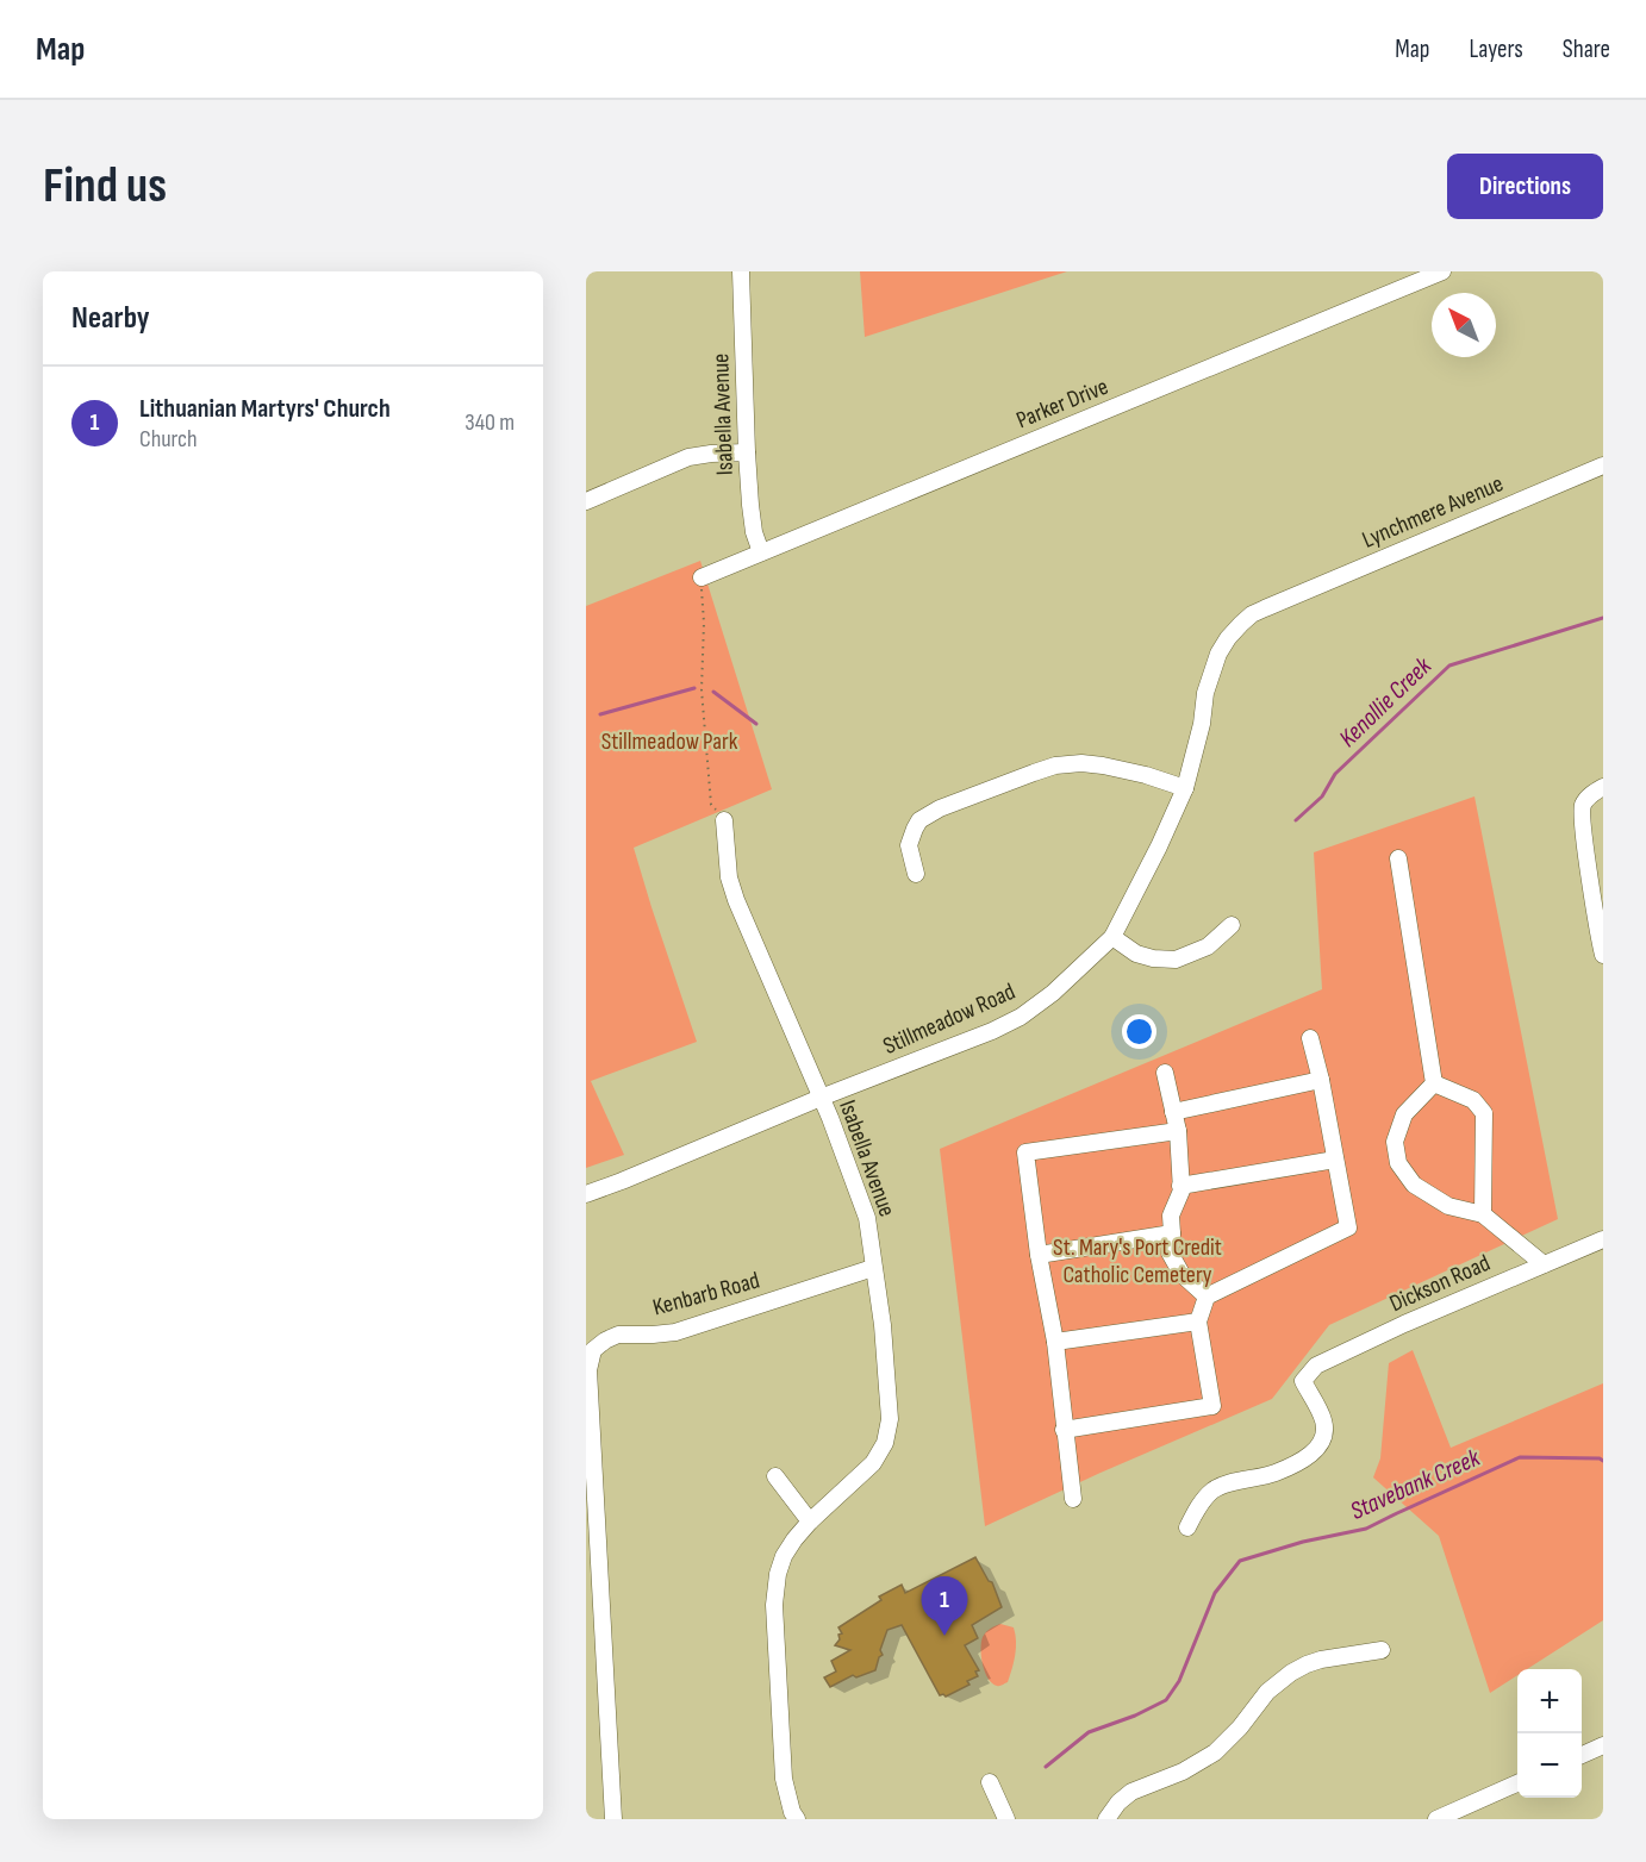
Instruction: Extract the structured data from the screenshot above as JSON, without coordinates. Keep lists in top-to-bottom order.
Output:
{
  "streets": {
    "street": [
      "Parker Drive",
      "Isabella Avenue",
      "Lynchmere Avenue",
      "Stillmeadow Road",
      "Dickson Road",
      "Kenbarb Road"
    ]
  },
  "crossings": [
    ["Parker Drive", "Isabella Avenue"],
    ["Isabella Avenue", "Stillmeadow Road"],
    ["Isabella Avenue", "Kenbarb Road"],
    ["Lynchmere Avenue", "Stillmeadow Road"]
  ],
  "water": ["Kenollie Creek", "Stavebank Creek"],
  "parks": ["Stillmeadow Park", "St. Mary's Port Credit Catholic Cemetery"],
  "north": "top left",
  "page": {
    "header": "Map",
    "nav": ["Map", "Layers", "Share"],
    "buttons": "Directions",
    "title": "Find us",
    "heading": "Nearby",
    "list": [
      {
        "mark": "1",
        "name": "Lithuanian Martyrs' Church",
        "note": "Church",
        "value": "340 m"
      }
    ],
    "pins": "1",
    "map_buttons": ["+", "−"]
  }
}
